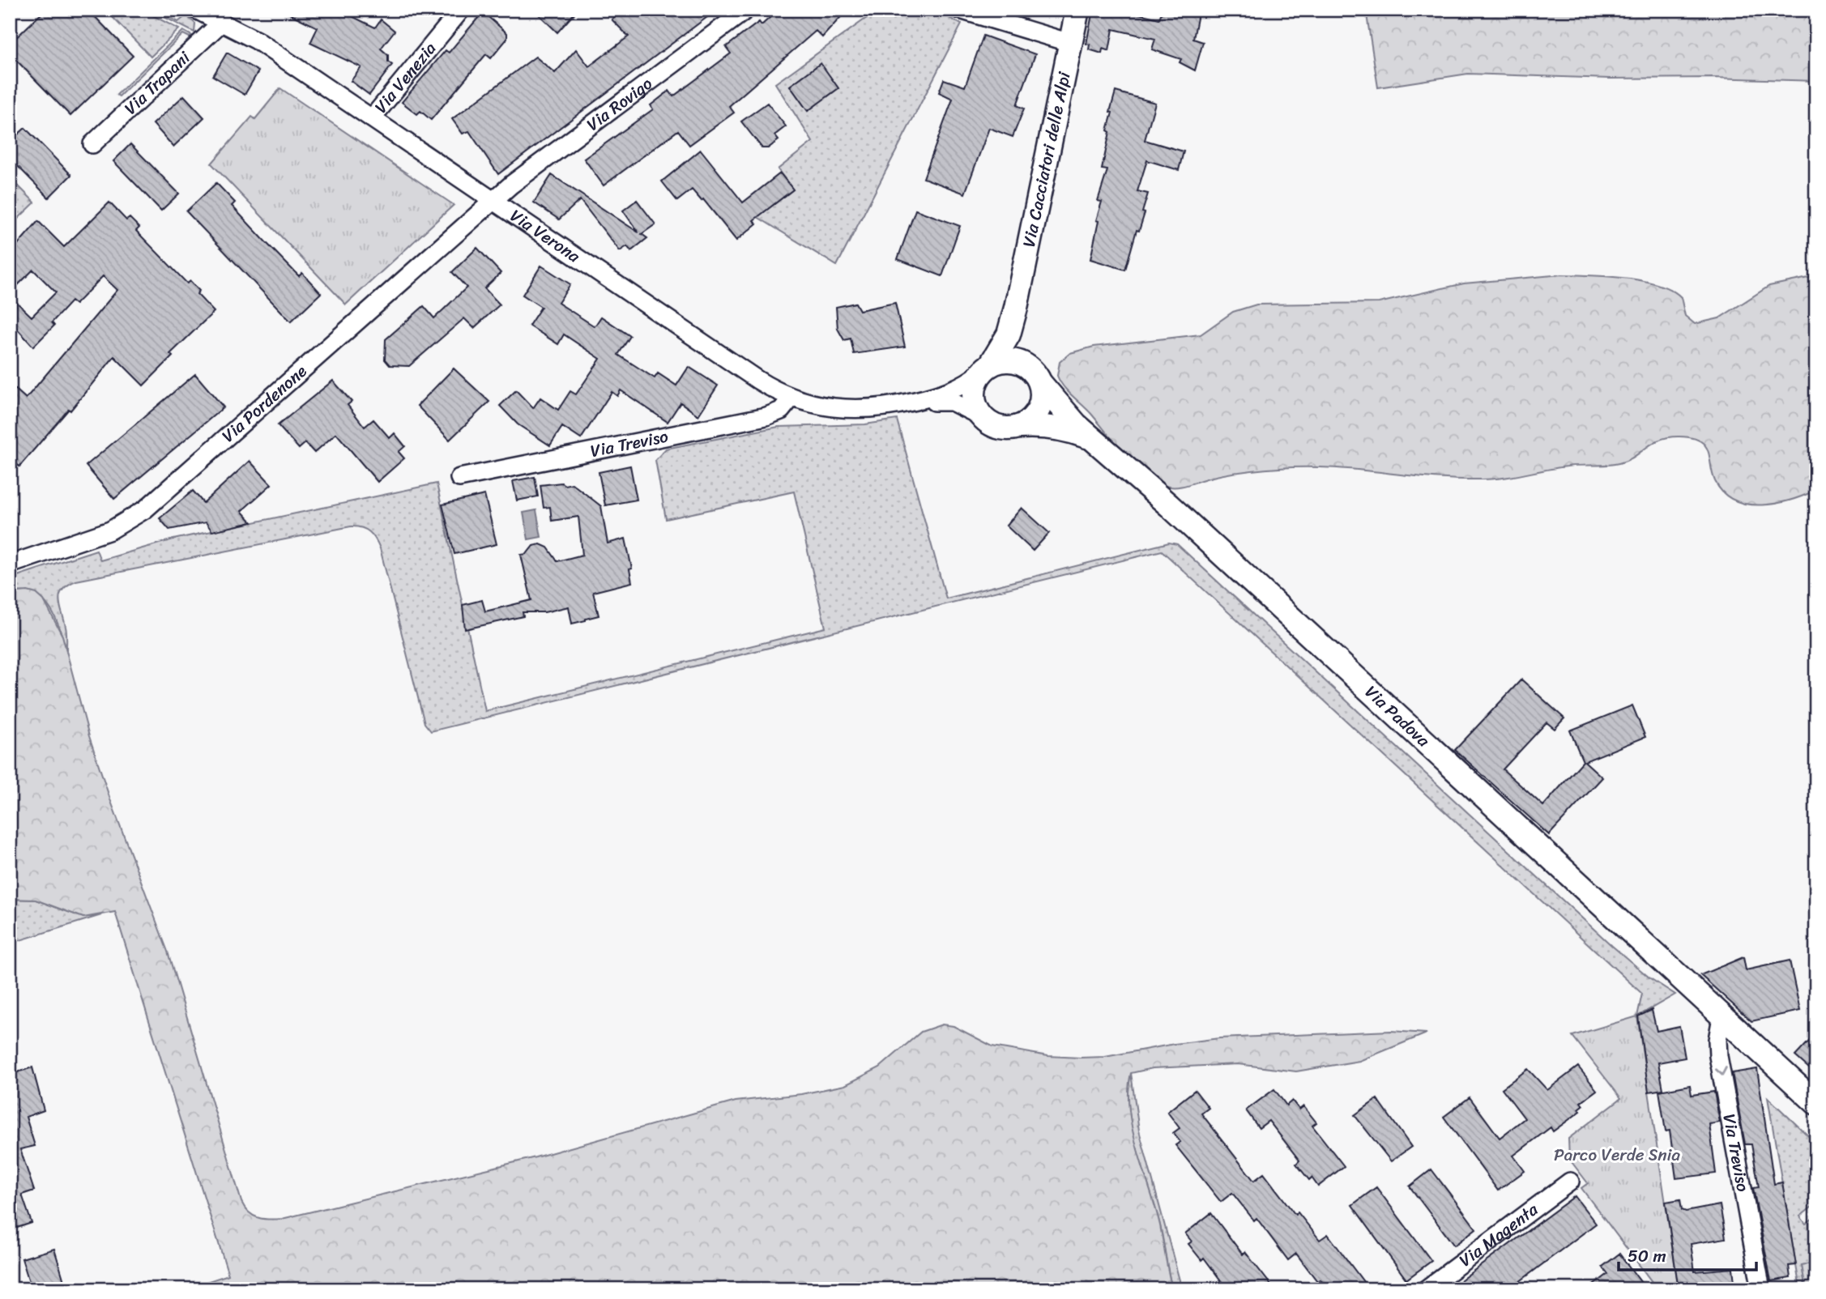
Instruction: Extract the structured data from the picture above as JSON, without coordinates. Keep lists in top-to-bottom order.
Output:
{
  "streets": {
    "street": [
      "Via Venezia",
      "Via Trapani",
      "Via Rovigo",
      "Via Cacciatori delle Alpi",
      "Via Verona",
      "Via Pordenone",
      "Via Treviso",
      "Via Padova",
      "Via Magenta"
    ]
  },
  "crossings": [
    ["Via Venezia", "Via Verona"],
    ["Via Trapani", "Via Verona"],
    ["Via Rovigo", "Via Verona"],
    ["Via Rovigo", "Via Pordenone"],
    ["Via Cacciatori delle Alpi", "Via Verona"],
    ["Via Cacciatori delle Alpi", "Via Padova"],
    ["Via Verona", "Via Pordenone"],
    ["Via Verona", "Via Treviso"],
    ["Via Verona", "Via Padova"],
    ["Via Treviso", "Via Padova"]
  ],
  "one_way": ["Via Treviso"],
  "parks": ["Parco Verde Snia"],
  "scale_bar": "50 m"
}
